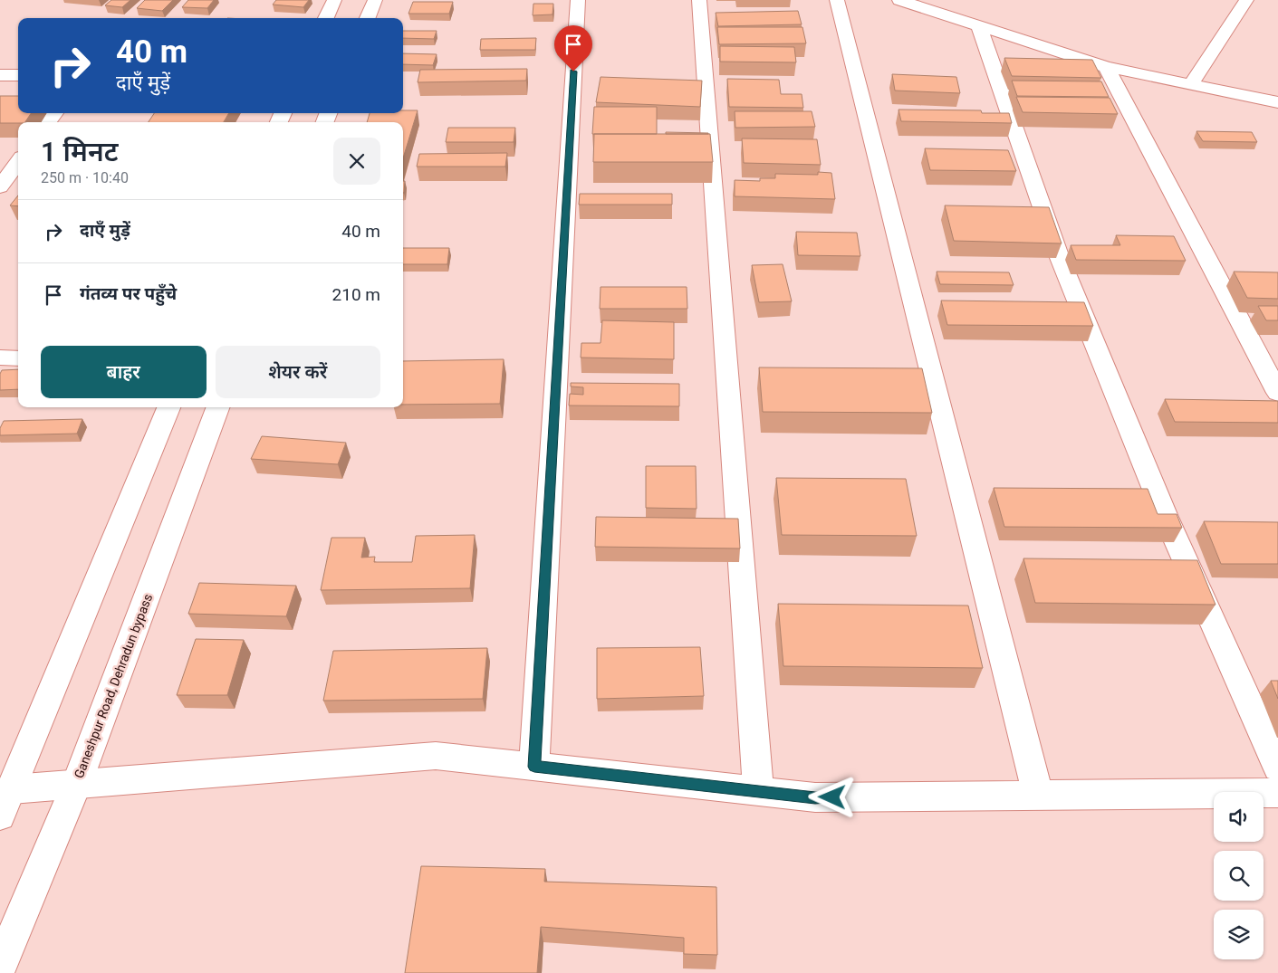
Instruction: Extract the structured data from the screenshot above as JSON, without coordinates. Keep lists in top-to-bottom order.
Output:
{
  "streets": {
    "street": ["Ganeshpur Road, Dehradun bypass"]
  },
  "page": {
    "turn": ["40 m", "दाएँ मुड़ें"],
    "heading": ["1 मिनट", "250 m · 10:40"],
    "list": [
      {
        "name": "दाएँ मुड़ें",
        "value": "40 m"
      },
      {
        "name": "गंतव्य पर पहुँचे",
        "value": "210 m"
      }
    ],
    "buttons": ["बाहर", "शेयर करें"]
  }
}
